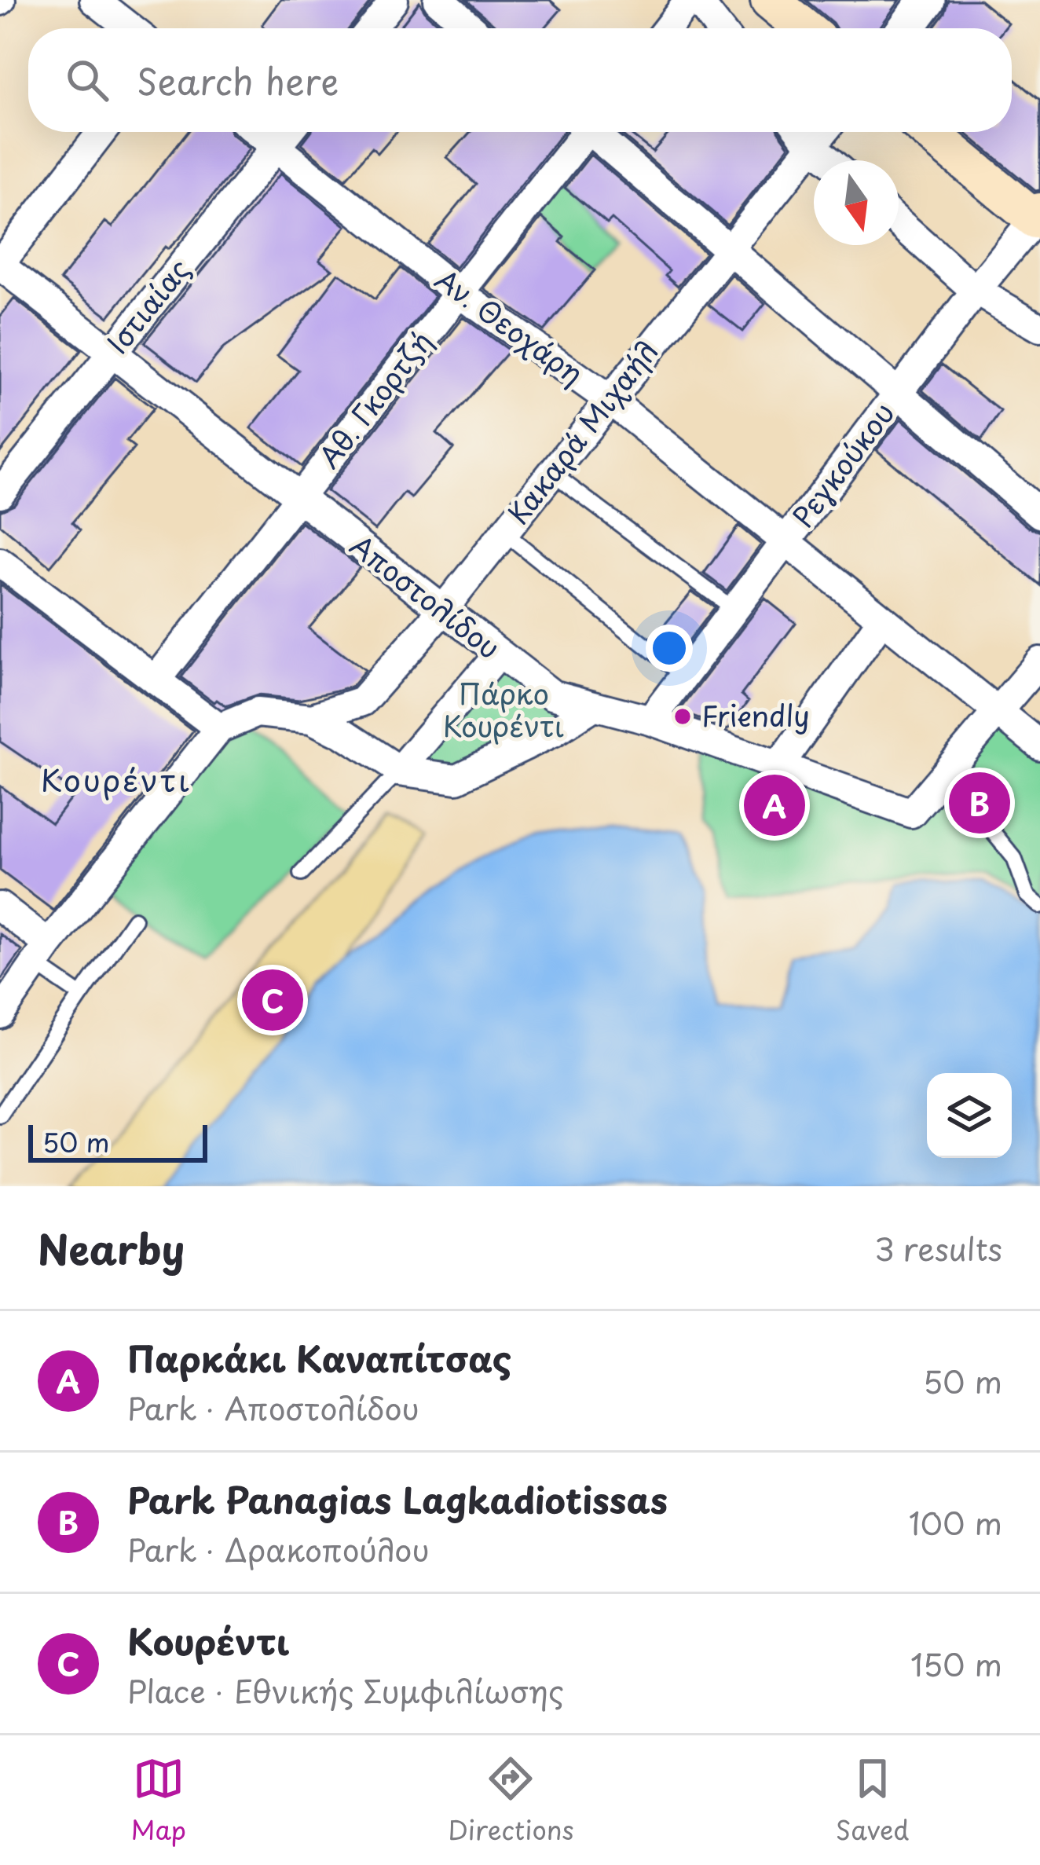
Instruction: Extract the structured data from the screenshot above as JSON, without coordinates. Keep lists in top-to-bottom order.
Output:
{
  "streets": {
    "street": [
      "Ιστιαίας",
      "Αν. Θεοχάρη",
      "Αθ. Γκορτζή",
      "Κακαρά Μιχαήλ",
      "Ρεγκούκου",
      "Αποστολίδου"
    ]
  },
  "crossings": [
    ["Ιστιαίας", "Αν. Θεοχάρη"],
    ["Ιστιαίας", "Αποστολίδου"],
    ["Αν. Θεοχάρη", "Αθ. Γκορτζή"],
    ["Αν. Θεοχάρη", "Κακαρά Μιχαήλ"],
    ["Αν. Θεοχάρη", "Ρεγκούκου"],
    ["Αθ. Γκορτζή", "Αποστολίδου"],
    ["Κακαρά Μιχαήλ", "Αποστολίδου"],
    ["Ρεγκούκου", "Αποστολίδου"]
  ],
  "districts": ["Κουρέντι"],
  "parks": ["Πάρκο Κουρέντι"],
  "places": ["Friendly"],
  "scale_bar": "50 m",
  "north": "bottom",
  "page": {
    "search": "Search here",
    "pins": ["B", "A", "C"],
    "scale": "50 m",
    "heading": ["Nearby", "3 results"],
    "list": [
      {
        "mark": "A",
        "name": "Παρκάκι Καναπίτσας",
        "note": "Park · Αποστολίδου",
        "value": "50 m"
      },
      {
        "mark": "B",
        "name": "Park Panagias Lagkadiotissas",
        "note": "Park · Δρακοπούλου",
        "value": "100 m"
      },
      {
        "mark": "C",
        "name": "Κουρέντι",
        "note": "Place · Εθνικής Συμφιλίωσης",
        "value": "150 m"
      }
    ],
    "nav": ["Map", "Directions", "Saved"]
  }
}
